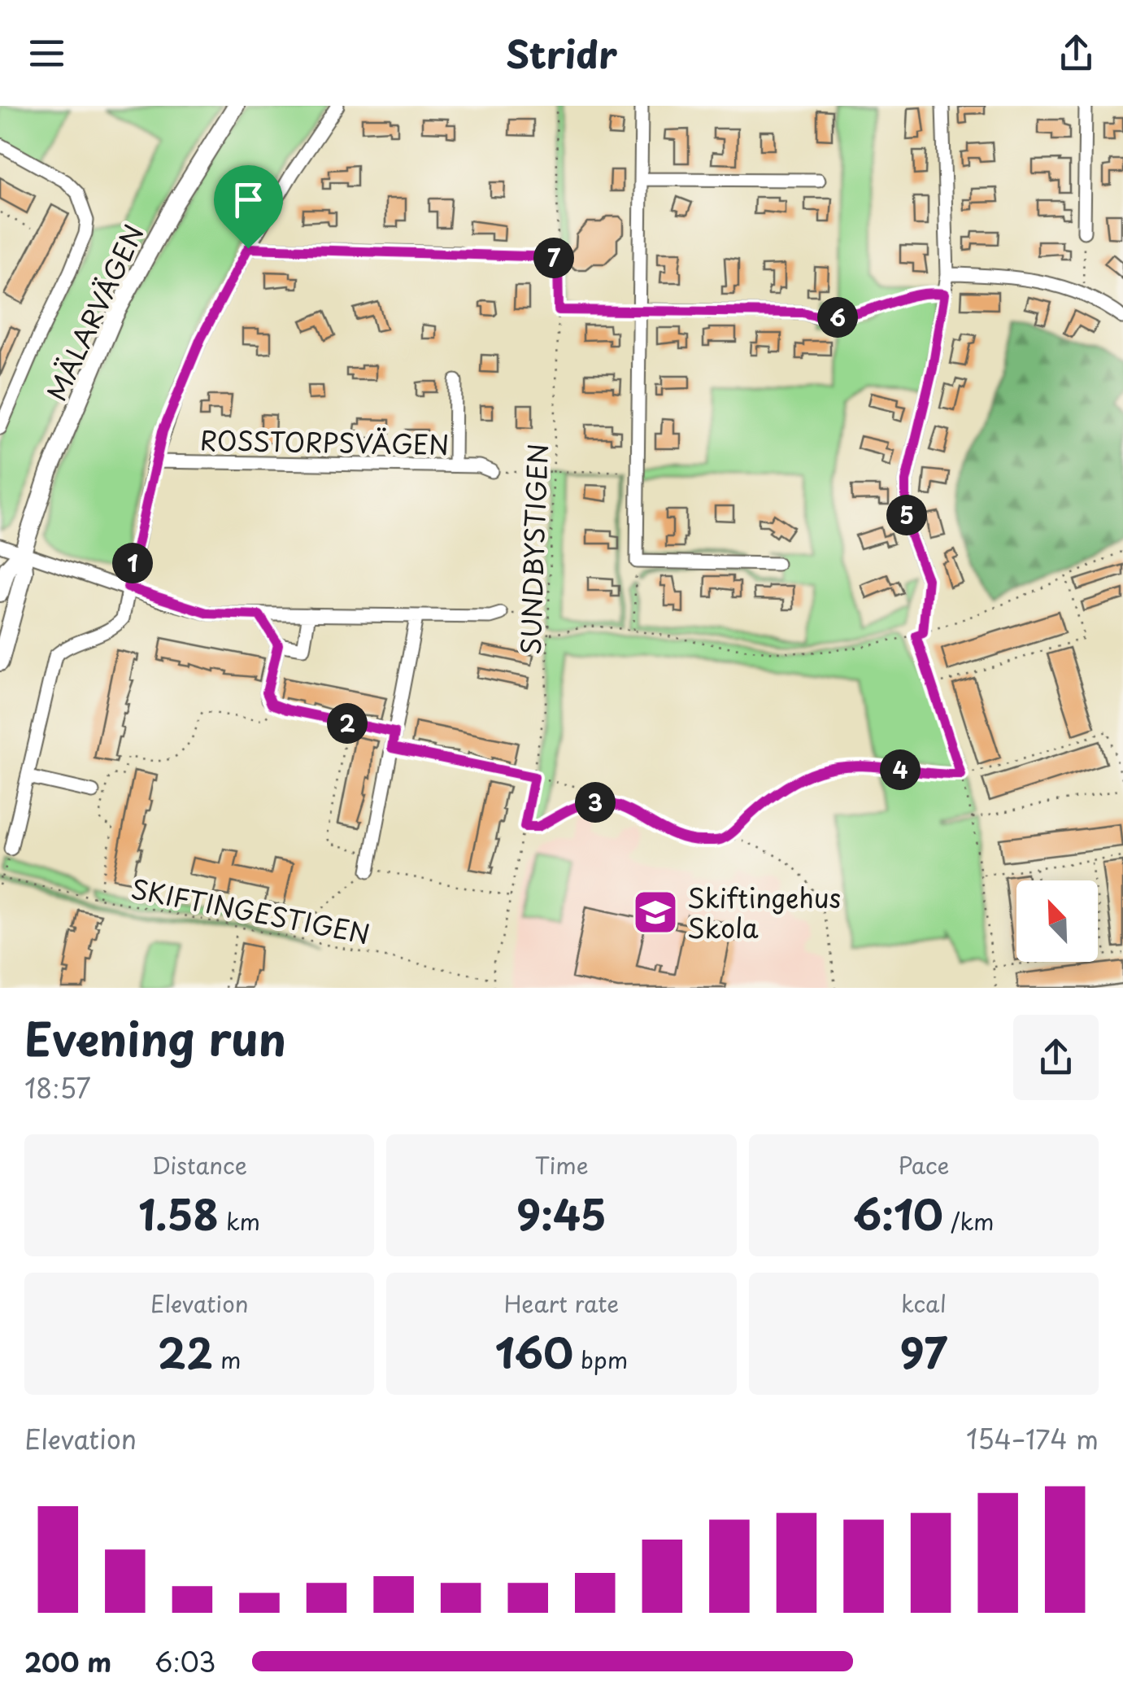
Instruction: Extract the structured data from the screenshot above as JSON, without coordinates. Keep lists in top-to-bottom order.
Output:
{
  "streets": {
    "main road": ["MÄLARVÄGEN"],
    "street": ["ROSSTORPSVÄGEN"],
    "path": ["SUNDBYSTIGEN", "SKIFTINGESTIGEN"]
  },
  "crossings": [
    ["SUNDBYSTIGEN", "SKIFTINGESTIGEN"]
  ],
  "places": {
    "school or university": ["Skiftingehus Skola"]
  },
  "north": "top left",
  "page": {
    "header": "Stridr",
    "pins": [
      "7",
      "6",
      "5",
      "1",
      "2",
      "4",
      "3"
    ],
    "heading": ["Evening run", "18:57"],
    "stats": [
      ["Distance", "1.58 km"],
      ["Time", "9:45"],
      ["Pace", "6:10 /km"],
      ["Elevation", "22 m"],
      ["Heart rate", "160 bpm"],
      ["kcal", "97"]
    ],
    "chart": ["Elevation", "154–174 m"],
    "list": [
      {
        "name": "200 m",
        "note": "6:03"
      }
    ]
  }
}
